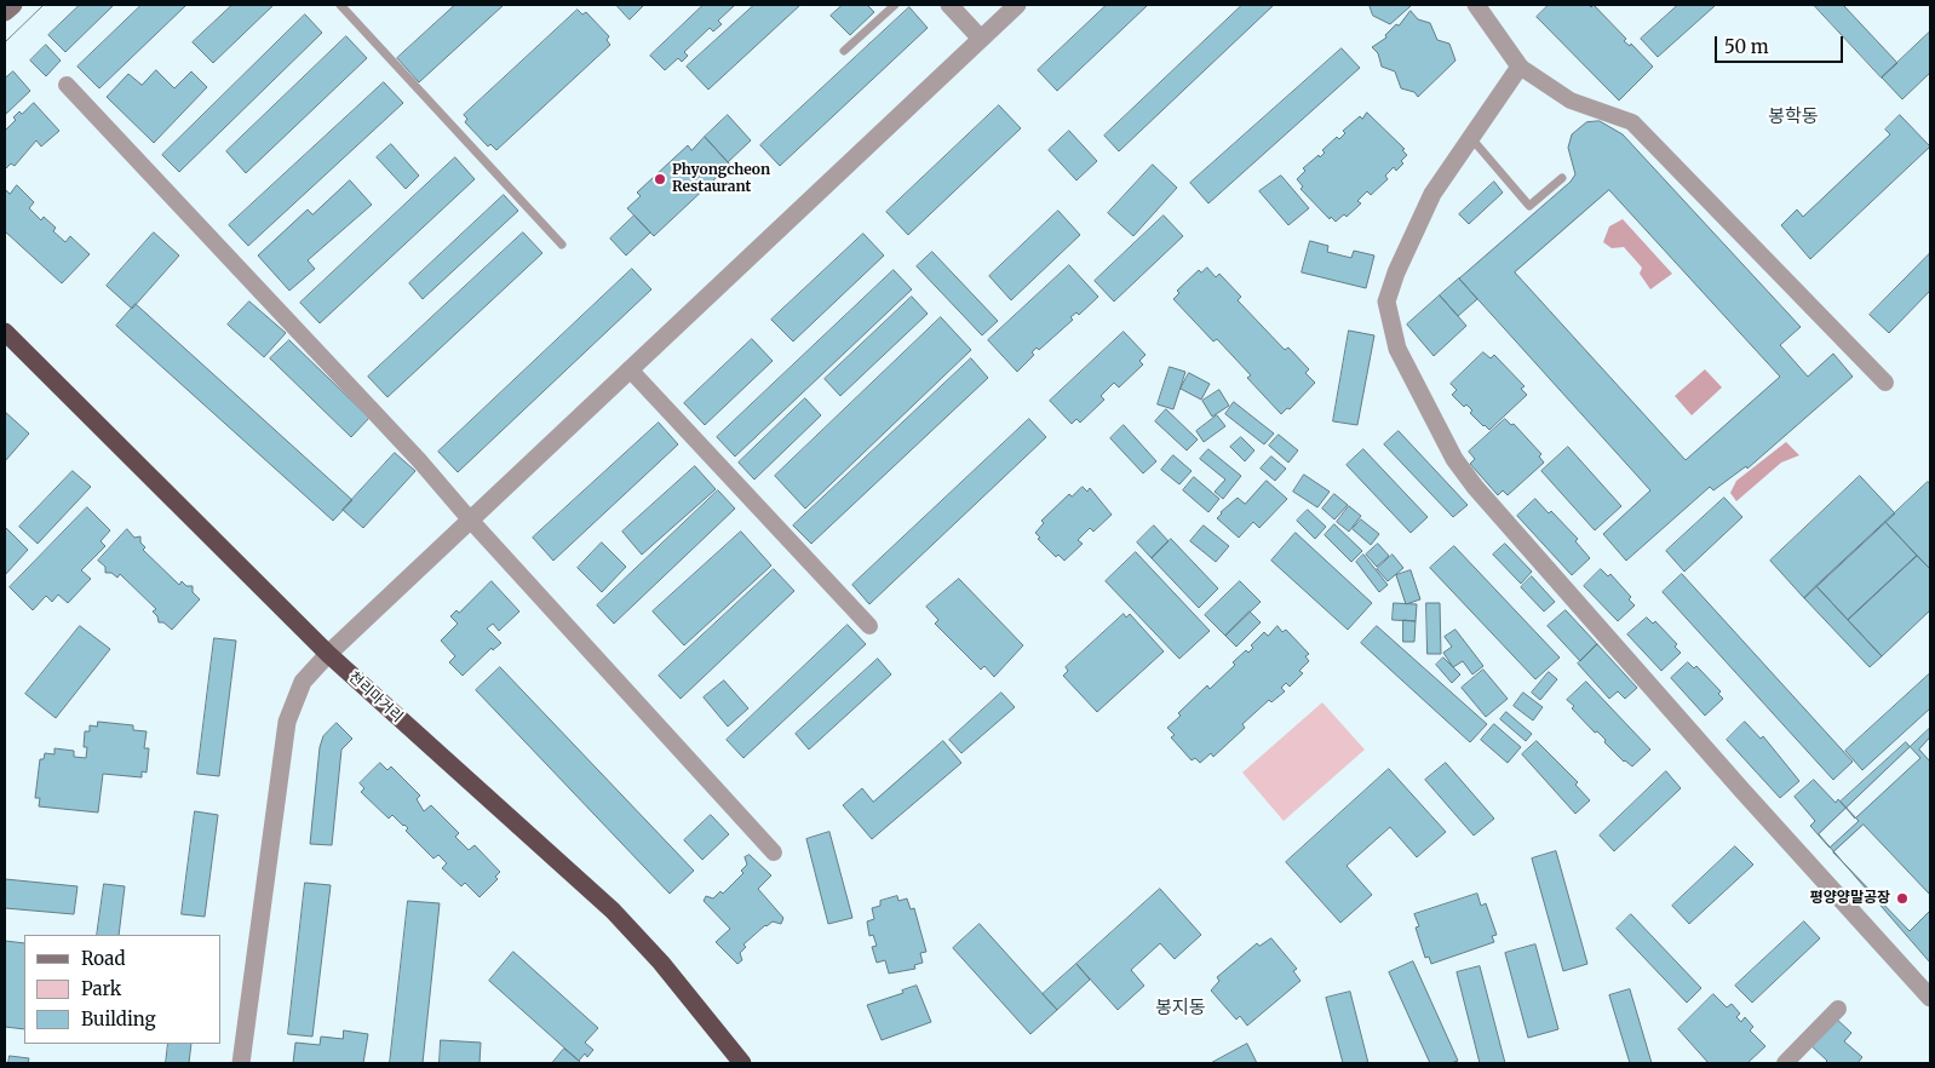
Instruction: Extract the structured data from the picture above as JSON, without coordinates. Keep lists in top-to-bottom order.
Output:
{
  "streets": {
    "highway": ["천리마거리"]
  },
  "districts": ["봉학동", "봉지동"],
  "places": ["Phyongcheon Restaurant", "평양양말공장"],
  "legend": ["Road", "Park", "Building"],
  "scale_bar": "50 m"
}
